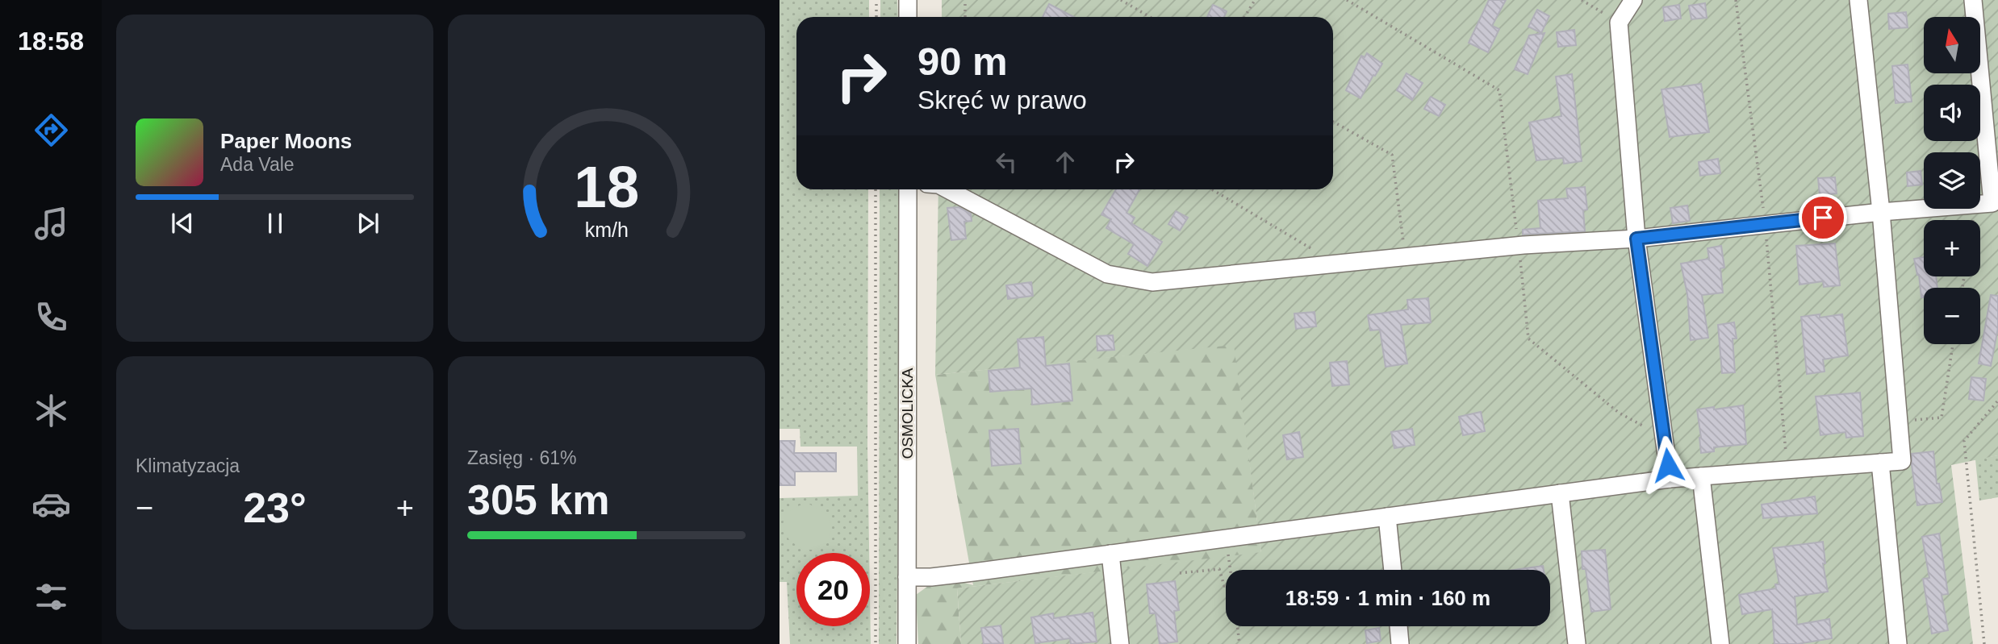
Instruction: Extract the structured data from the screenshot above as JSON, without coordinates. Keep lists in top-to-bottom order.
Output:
{
  "streets": {
    "street": ["OSMOLICKA"]
  },
  "north": "top",
  "page": {
    "tabs": "18:58",
    "map_buttons": ["+", "−"],
    "turn": ["90 m", "Skręć w prawo"],
    "song": ["Paper Moons", "Ada Vale"],
    "tile": [
      "Klimatyzacja",
      ["Zasięg · 61%", "305 km"]
    ],
    "heat": ["−", "23°", "+"],
    "limit": "20",
    "trip": "18:59 · 1 min · 160 m",
    "gauge": ["18", "km/h"]
  }
}
